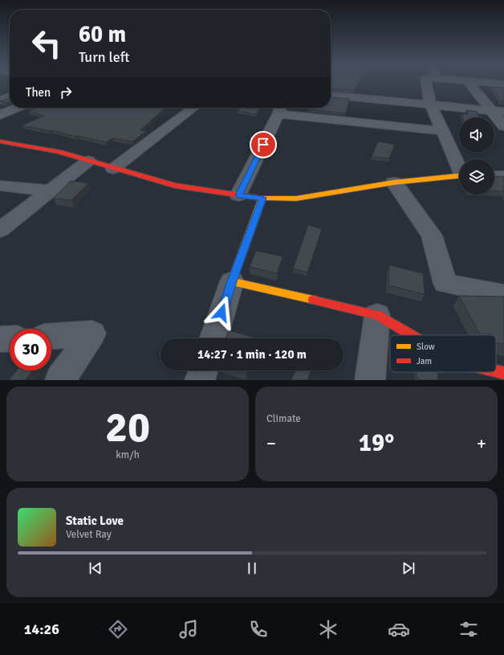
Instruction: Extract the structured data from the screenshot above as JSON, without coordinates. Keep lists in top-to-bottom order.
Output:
{
  "legend": ["Slow", "Jam"],
  "page": {
    "turn": ["60 m", "Turn left"],
    "then": "Then",
    "limit": "30",
    "trip": "14:27 · 1 min · 120 m",
    "tile": [
      ["20", "km/h"],
      "Climate"
    ],
    "heat": ["−", "19°", "+"],
    "song": ["Static Love", "Velvet Ray"],
    "tabs": "14:26"
  }
}
